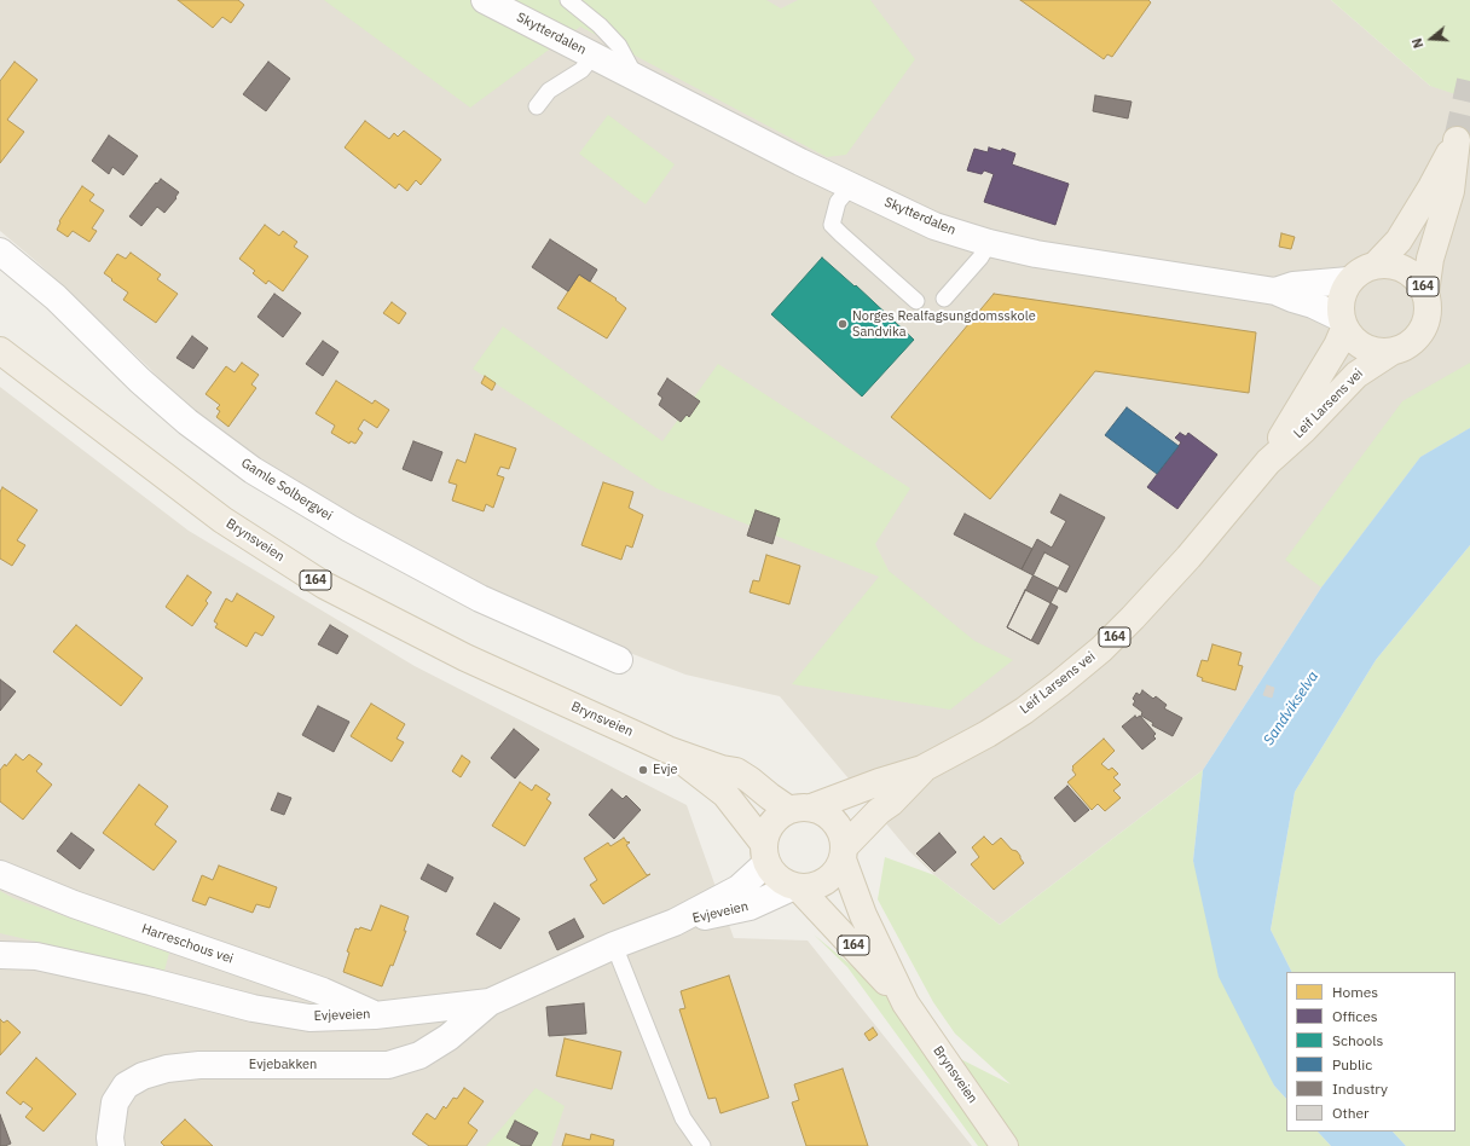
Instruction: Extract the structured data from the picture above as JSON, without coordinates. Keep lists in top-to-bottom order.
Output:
{
  "streets": {
    "main road": ["164", "Leif Larsens vei", "Brynsveien"],
    "street": [
      "Skytterdalen",
      "Gamle Solbergvei",
      "Evjeveien",
      "Harreschous vei",
      "Evjebakken"
    ]
  },
  "crossings": [
    ["Skytterdalen", "164"],
    ["Skytterdalen", "Leif Larsens vei"],
    ["164", "Leif Larsens vei"],
    ["164", "Brynsveien"],
    ["164", "Evjeveien"],
    ["Leif Larsens vei", "Brynsveien"],
    ["Leif Larsens vei", "Evjeveien"],
    ["Brynsveien", "Evjeveien"],
    ["Evjeveien", "Harreschous vei"],
    ["Evjeveien", "Evjebakken"]
  ],
  "water": ["Sandvikselva"],
  "places": ["Norges Realfagsungdomsskole Sandvika", "Evje"],
  "legend": [
    "Homes",
    "Offices",
    "Schools",
    "Public",
    "Industry",
    "Other"
  ],
  "north": "left"
}
